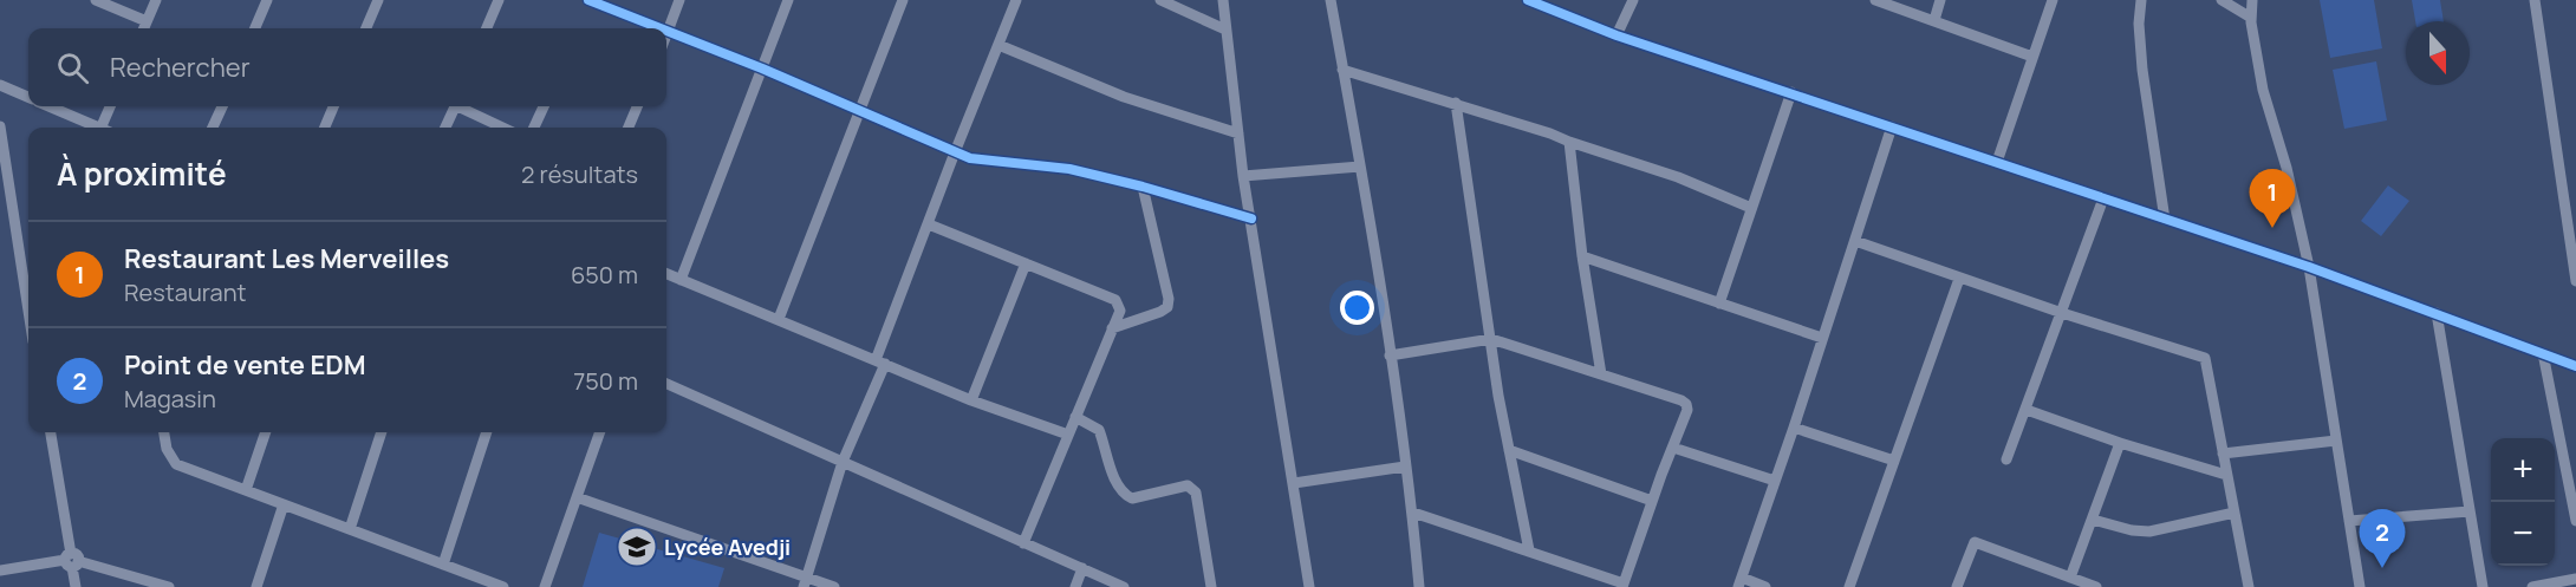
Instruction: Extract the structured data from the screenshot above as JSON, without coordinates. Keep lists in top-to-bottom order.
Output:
{
  "places": {
    "school or university": ["Lycée Avedji"]
  },
  "north": "bottom",
  "page": {
    "search": "Rechercher",
    "heading": ["À proximité", "2 résultats"],
    "pins": ["1", "2"],
    "list": [
      {
        "mark": "1",
        "name": "Restaurant Les Merveilles",
        "note": "Restaurant",
        "value": "650 m"
      },
      {
        "mark": "2",
        "name": "Point de vente EDM",
        "note": "Magasin",
        "value": "750 m"
      }
    ],
    "map_buttons": ["+", "−"]
  }
}
